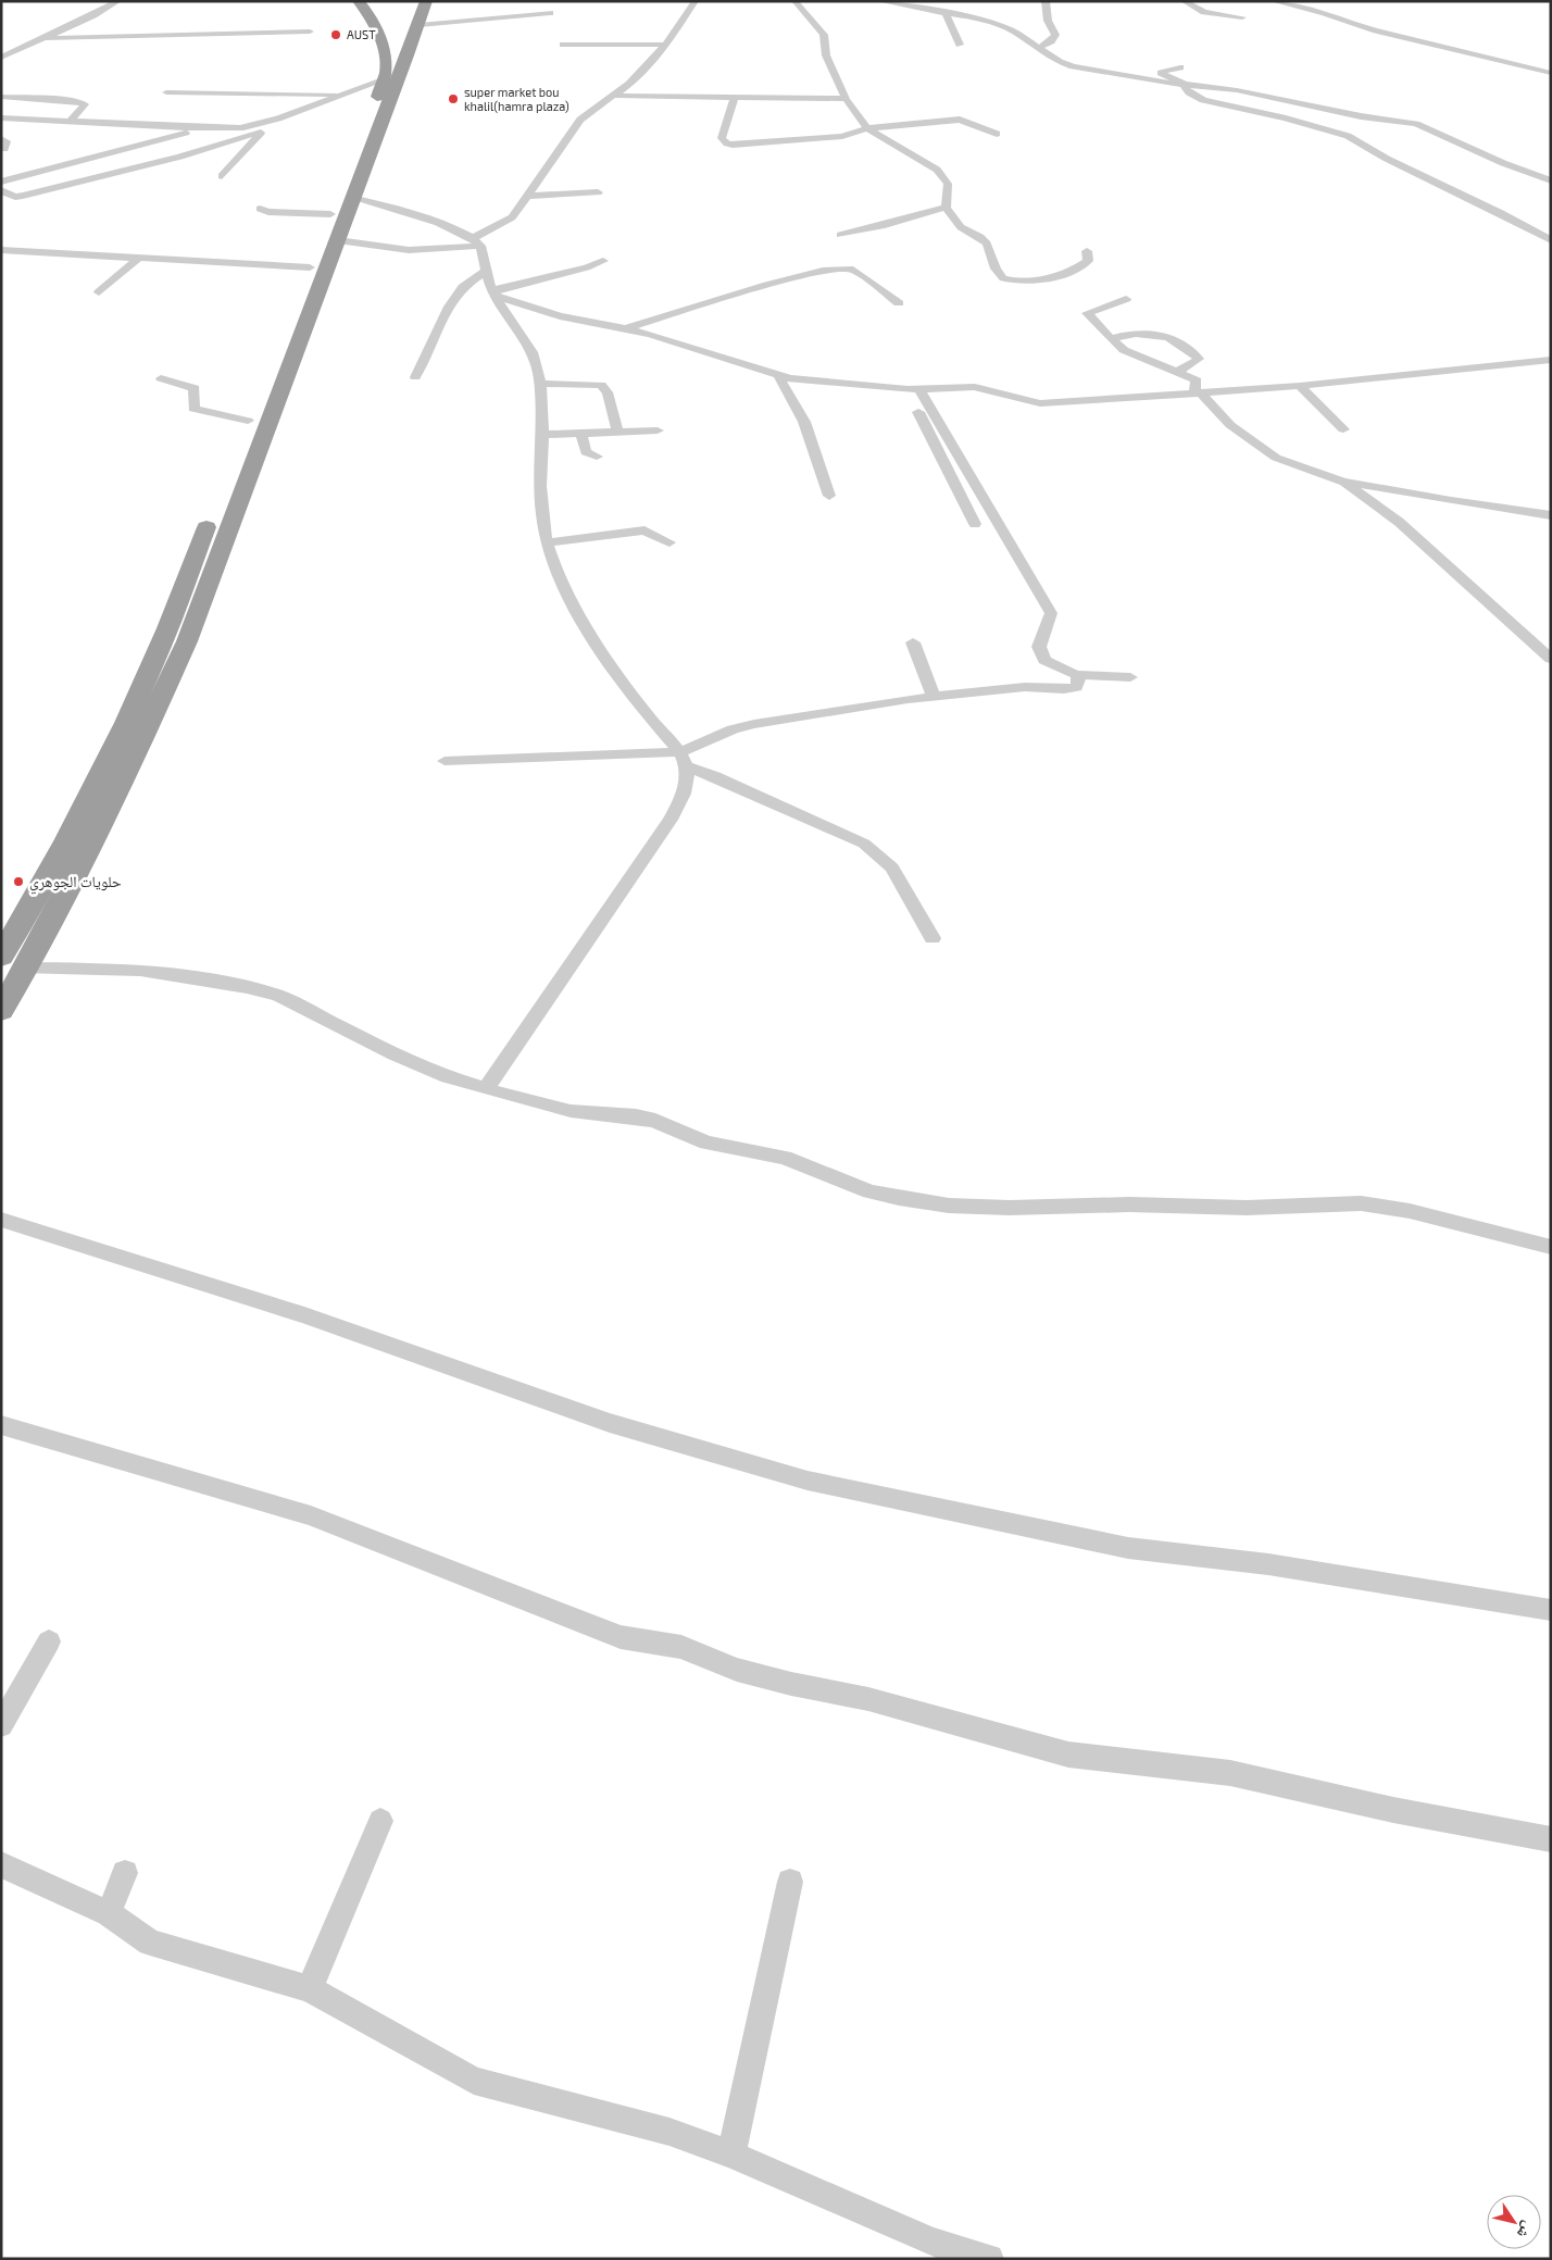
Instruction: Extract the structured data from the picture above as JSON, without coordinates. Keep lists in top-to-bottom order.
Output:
{
  "places": ["AUST", "super market bou khalil(hamra plaza)", "حلويات الجوهري"],
  "north": "bottom right"
}
